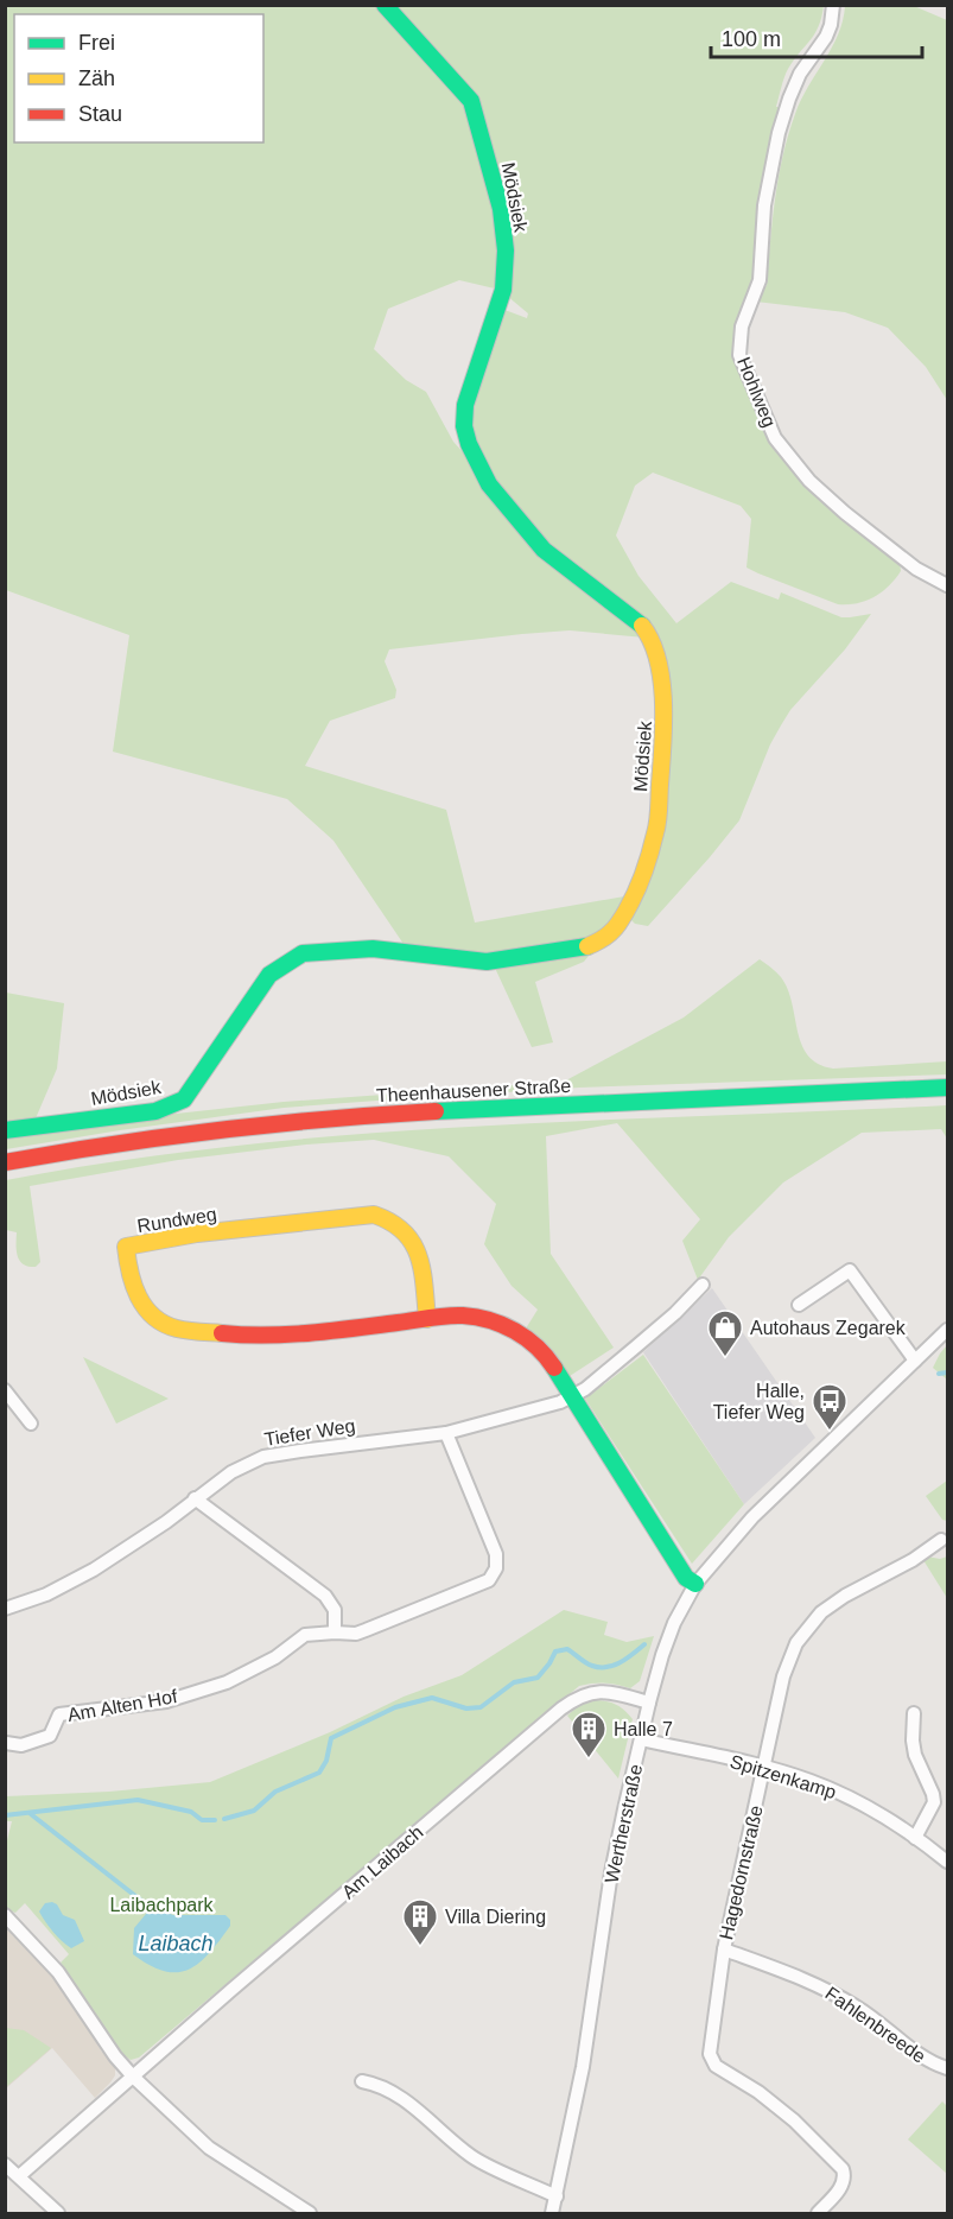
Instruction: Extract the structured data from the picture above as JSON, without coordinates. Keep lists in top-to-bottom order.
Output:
{
  "streets": {
    "street": [
      "Mödsiek",
      "Hohlweg",
      "Theenhausener Straße",
      "Rundweg",
      "Tiefer Weg",
      "Am Alten Hof",
      "Spitzenkamp",
      "Wertherstraße",
      "Am Laibach",
      "Hagedornstraße",
      "Fahlenbreede"
    ]
  },
  "crossings": [
    ["Rundweg", "Tiefer Weg"],
    ["Spitzenkamp", "Wertherstraße"],
    ["Spitzenkamp", "Hagedornstraße"],
    ["Wertherstraße", "Am Laibach"],
    ["Hagedornstraße", "Fahlenbreede"]
  ],
  "water": ["Laibach"],
  "parks": ["Laibachpark"],
  "places": {
    "shop": ["Autohaus Zegarek"],
    "bus stop": ["Halle, Tiefer Weg"],
    "building": ["Halle 7", "Villa Diering"]
  },
  "legend": ["Frei", "Zäh", "Stau"],
  "scale_bar": "100 m"
}
